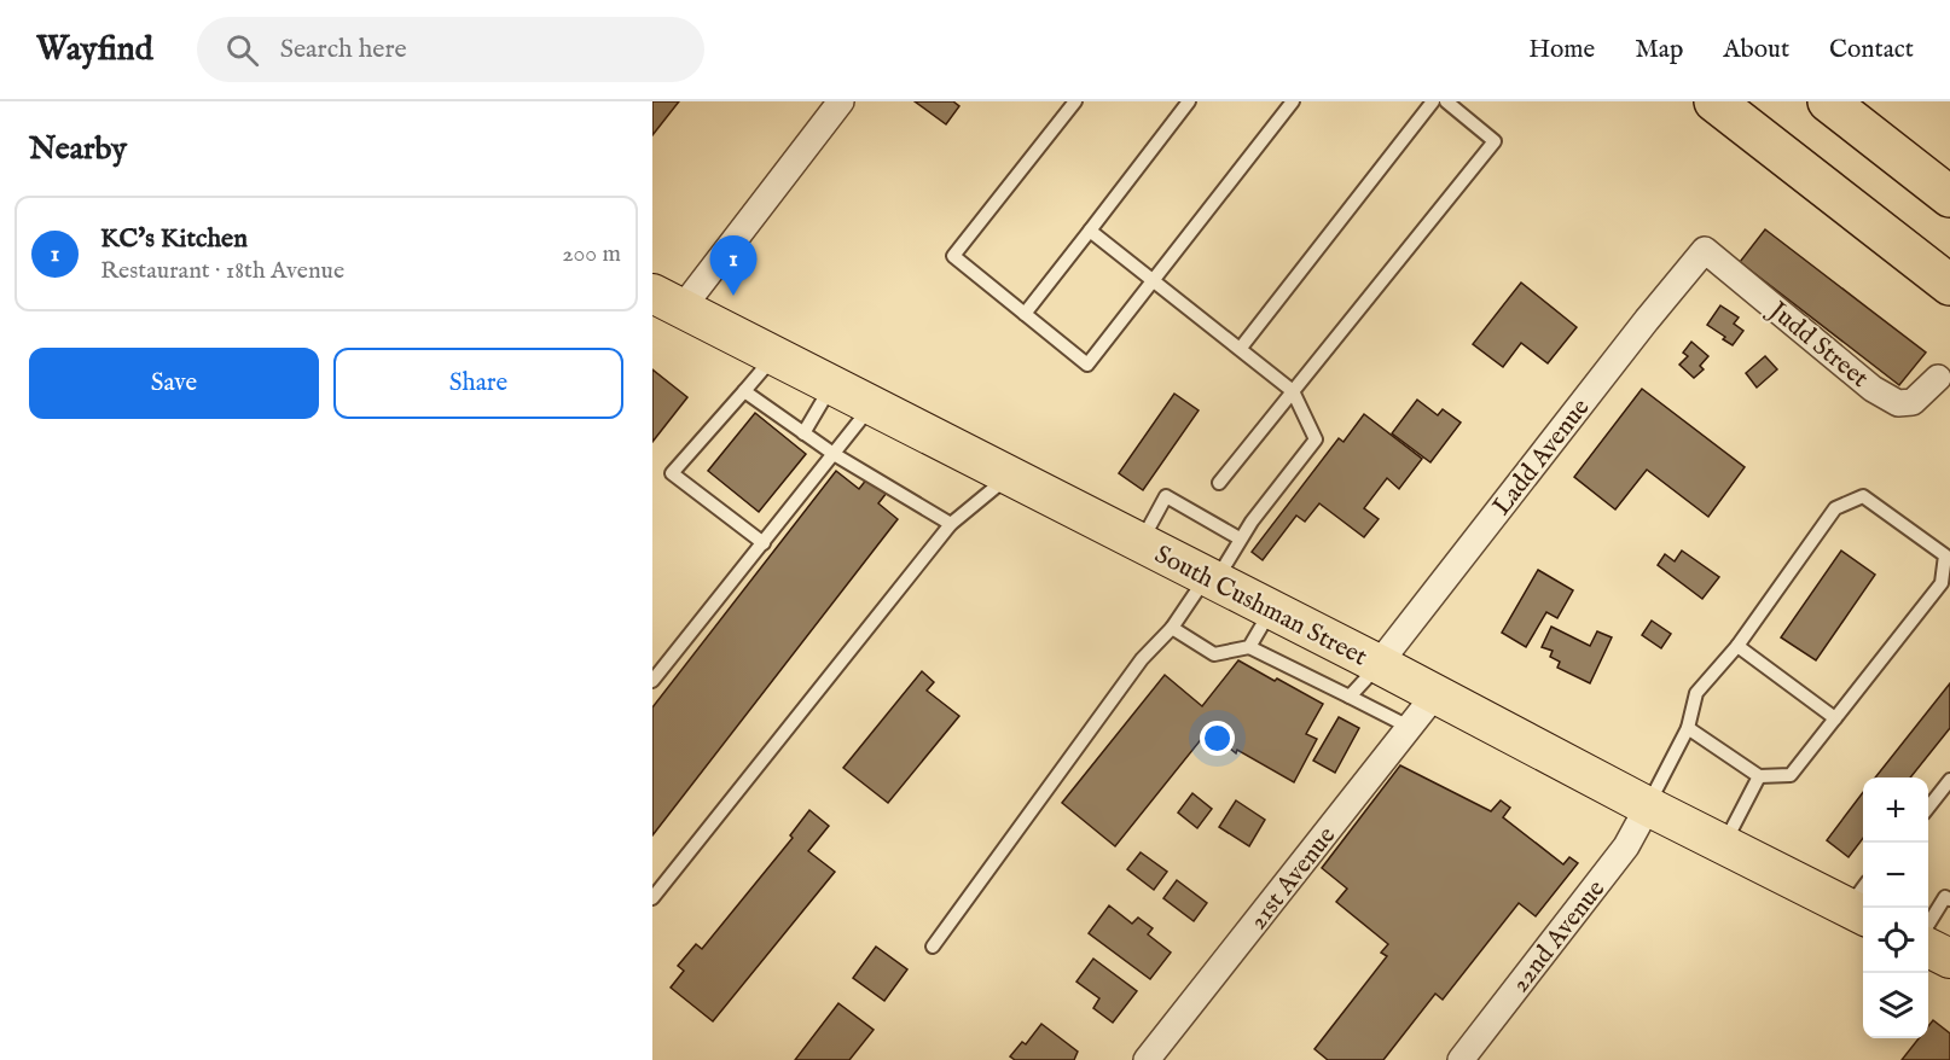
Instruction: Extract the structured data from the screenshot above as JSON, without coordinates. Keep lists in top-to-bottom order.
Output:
{
  "streets": {
    "main road": ["South Cushman Street"],
    "street": [
      "Judd Street",
      "Ladd Avenue",
      "21st Avenue",
      "22nd Avenue"
    ]
  },
  "crossings": [
    ["Judd Street", "Ladd Avenue"],
    ["Ladd Avenue", "South Cushman Street"],
    ["South Cushman Street", "21st Avenue"],
    ["South Cushman Street", "22nd Avenue"]
  ],
  "page": {
    "header": "Wayfind",
    "search": "Search here",
    "nav": [
      "Home",
      "Map",
      "About",
      "Contact"
    ],
    "heading": "Nearby",
    "list": [
      {
        "mark": "1",
        "name": "KC's Kitchen",
        "note": "Restaurant · 18th Avenue",
        "value": "200 m"
      }
    ],
    "pins": "1",
    "buttons": ["Save", "Share"],
    "map_buttons": ["+", "−"]
  }
}
